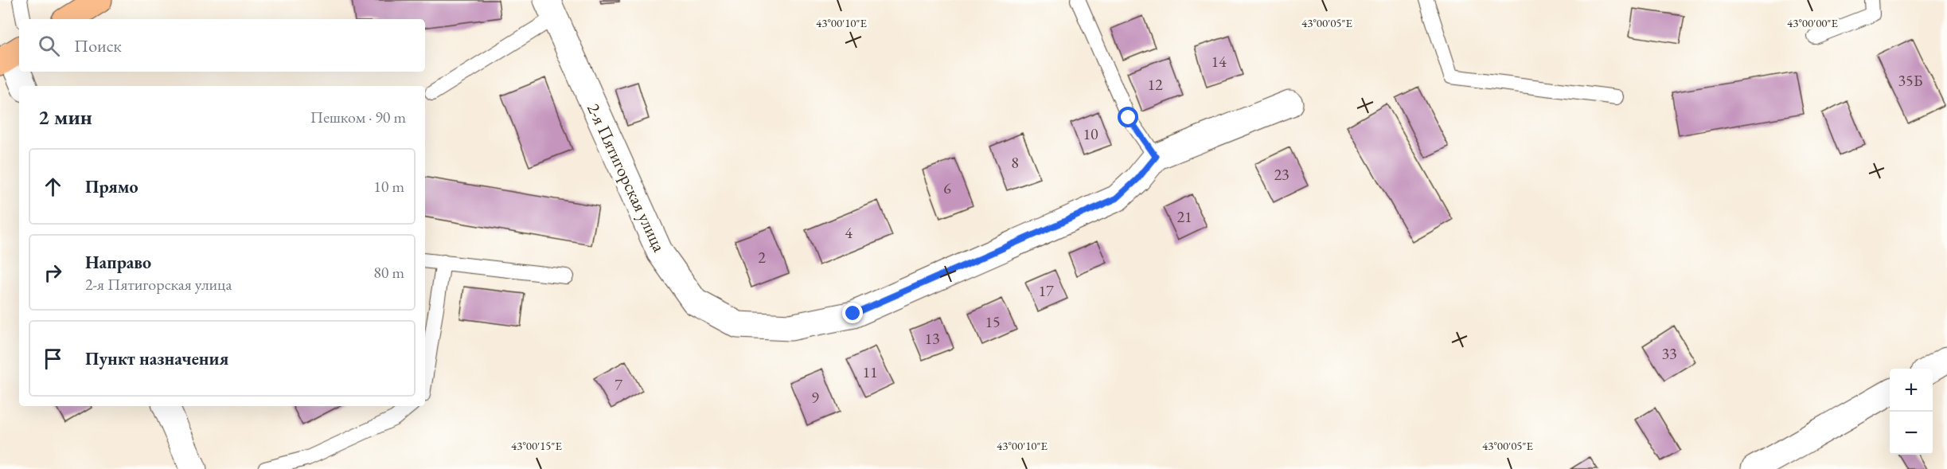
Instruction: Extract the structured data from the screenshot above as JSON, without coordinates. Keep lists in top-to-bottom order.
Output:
{
  "streets": {
    "street": ["2-я Пятигорская улица"]
  },
  "house_numbers": [
    "14",
    "35Б",
    "12",
    "10",
    "8",
    "23",
    "6",
    "21",
    "4",
    "2",
    "17",
    "15",
    "13",
    "33",
    "11",
    "7",
    "9"
  ],
  "page": {
    "search": "Поиск",
    "heading": ["2 мин", "Пешком · 90 m"],
    "list": [
      ["Прямо", "10 m"],
      ["Направо", "2-я Пятигорская улица", "80 m"],
      "Пункт назначения"
    ],
    "map_buttons": ["+", "−"]
  },
  "coordinates": [
    "43°00'00\"E",
    "43°00'10\"E",
    "43°00'05\"E",
    "43°00'15\"E"
  ]
}
